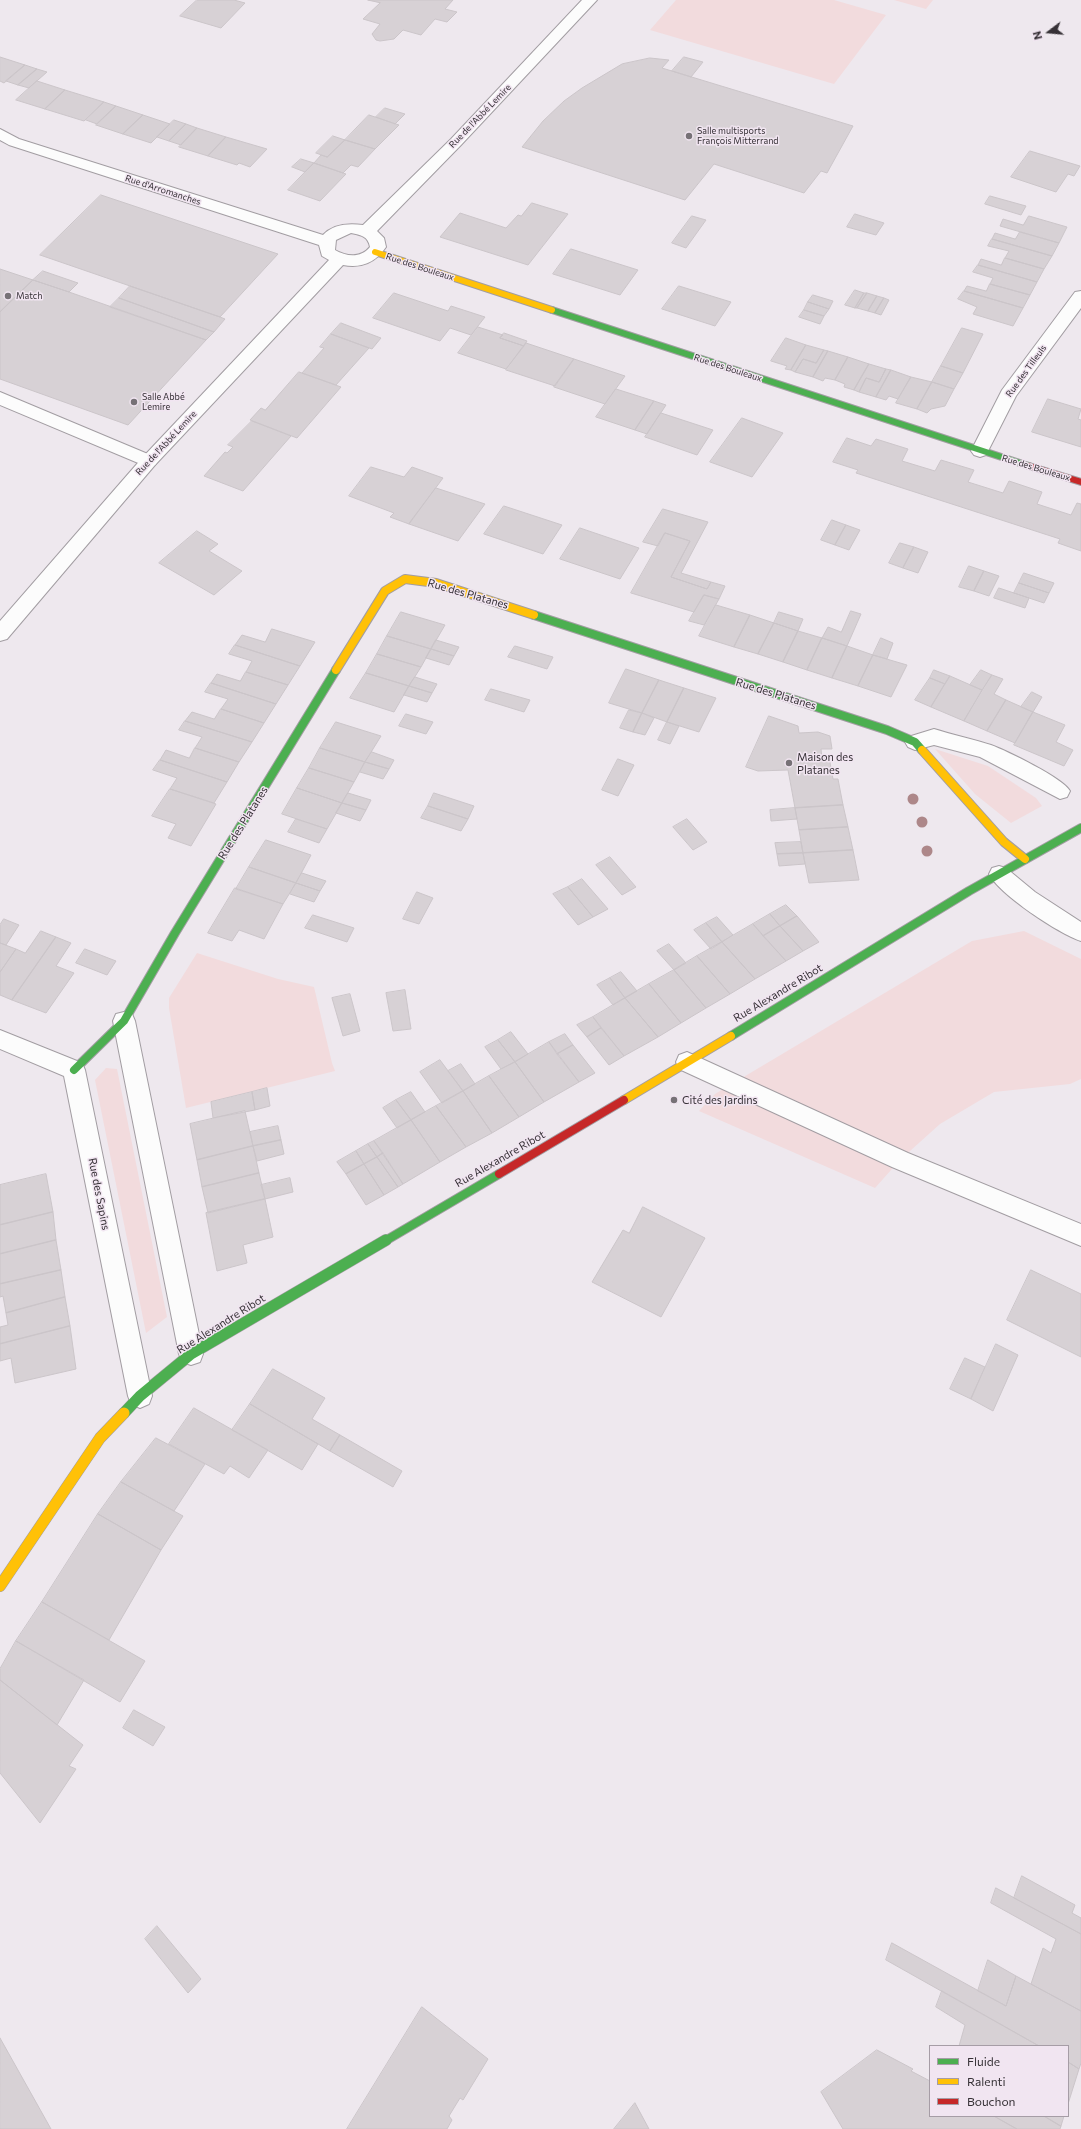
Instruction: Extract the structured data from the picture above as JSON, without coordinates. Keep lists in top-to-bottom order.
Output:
{
  "streets": {
    "street": [
      "Rue de l'Abbé Lemire",
      "Rue d'Arromanches",
      "Rue des Bouleaux",
      "Rue des Tilleuls",
      "Rue des Platanes",
      "Rue Alexandre Ribot",
      "Rue des Sapins"
    ]
  },
  "crossings": [
    ["Rue de l'Abbé Lemire", "Rue d'Arromanches"],
    ["Rue de l'Abbé Lemire", "Rue des Bouleaux"],
    ["Rue d'Arromanches", "Rue des Bouleaux"],
    ["Rue des Bouleaux", "Rue des Tilleuls"],
    ["Rue des Platanes", "Rue Alexandre Ribot"],
    ["Rue des Platanes", "Rue des Sapins"],
    ["Rue Alexandre Ribot", "Rue des Sapins"]
  ],
  "places": [
    "Salle multisports François Mitterrand",
    "Match",
    "Salle Abbé Lemire",
    "Maison des Platanes",
    "Cité des Jardins"
  ],
  "legend": ["Fluide", "Ralenti", "Bouchon"],
  "north": "left"
}
